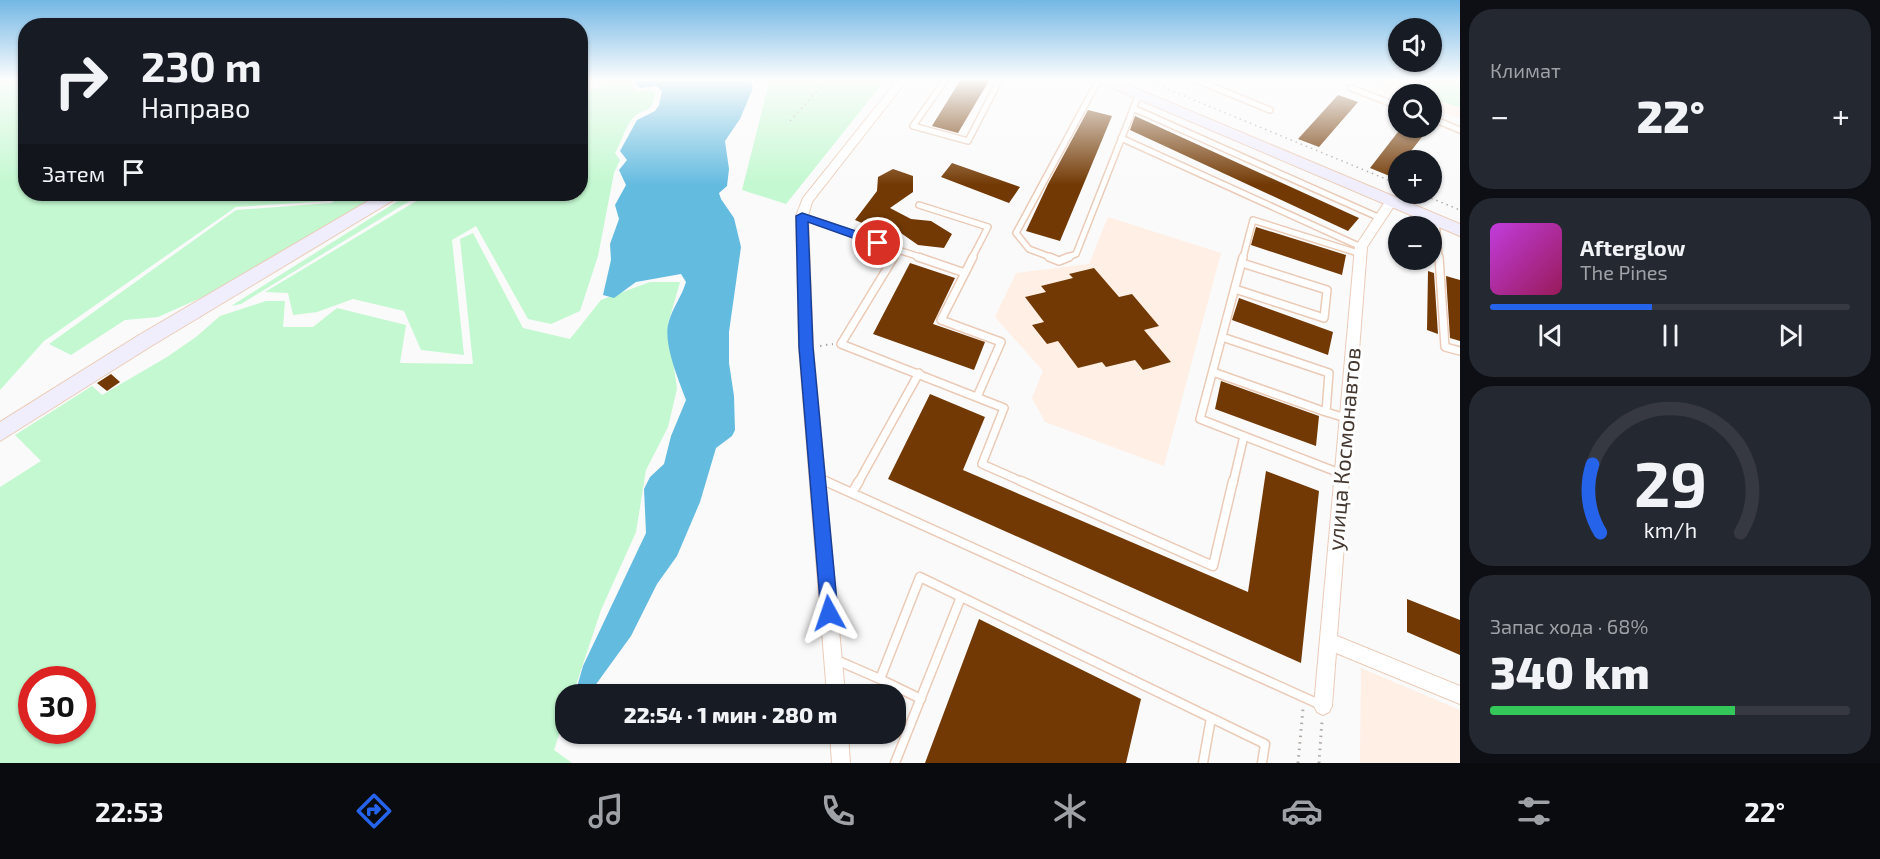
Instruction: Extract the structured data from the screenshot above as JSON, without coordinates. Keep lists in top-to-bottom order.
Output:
{
  "streets": {
    "street": ["улица Космонавтов"]
  },
  "page": {
    "tile": [
      "Климат",
      ["Запас хода · 68%", "340 km"]
    ],
    "map_buttons": ["+", "−"],
    "turn": ["230 m", "Направо"],
    "heat": ["−", "22°", "+"],
    "then": "Затем",
    "song": ["Afterglow", "The Pines"],
    "limit": "30",
    "trip": "22:54 · 1 мин · 280 m",
    "tabs": ["22:53", "22°"],
    "gauge": ["29", "km/h"]
  }
}
